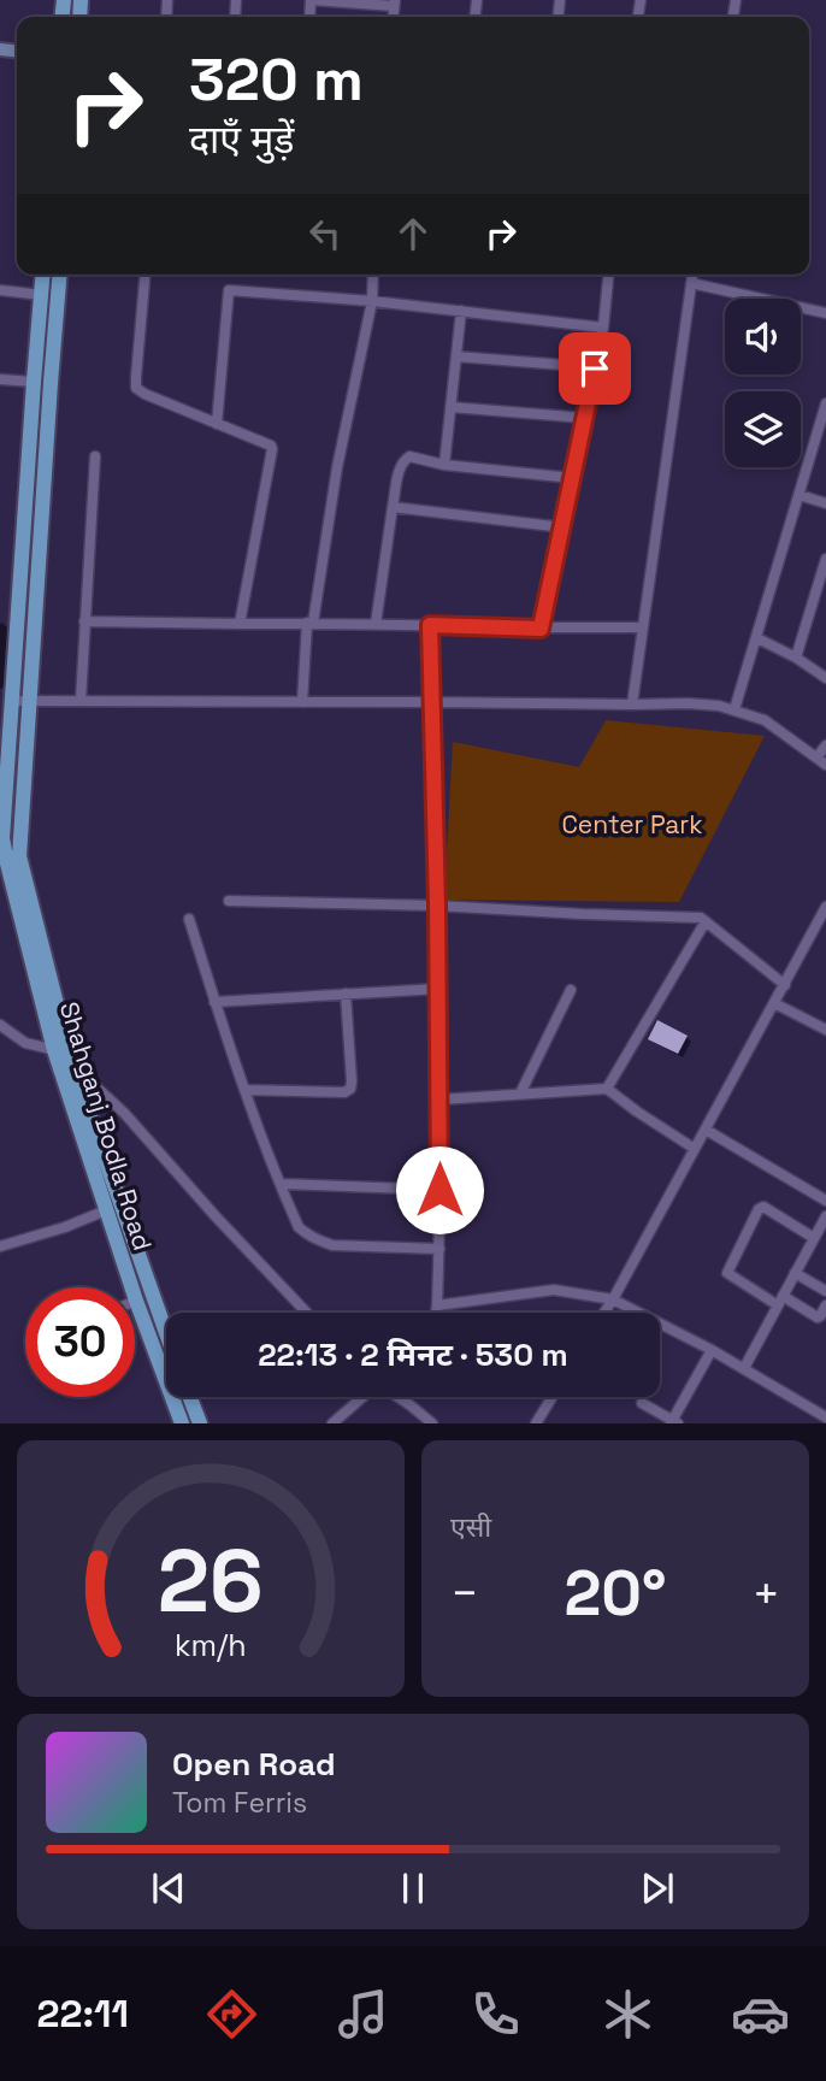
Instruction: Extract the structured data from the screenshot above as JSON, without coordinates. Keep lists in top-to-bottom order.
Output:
{
  "streets": {
    "main road": ["Shahganj Bodla Road"]
  },
  "parks": ["Center Park"],
  "page": {
    "turn": ["320 m", "दाएँ मुड़ें"],
    "limit": "30",
    "trip": "22:13 · 2 मिनट · 530 m",
    "tile": "एसी",
    "heat": ["−", "20°", "+"],
    "song": ["Open Road", "Tom Ferris"],
    "tabs": "22:11",
    "gauge": ["26", "km/h"]
  }
}
